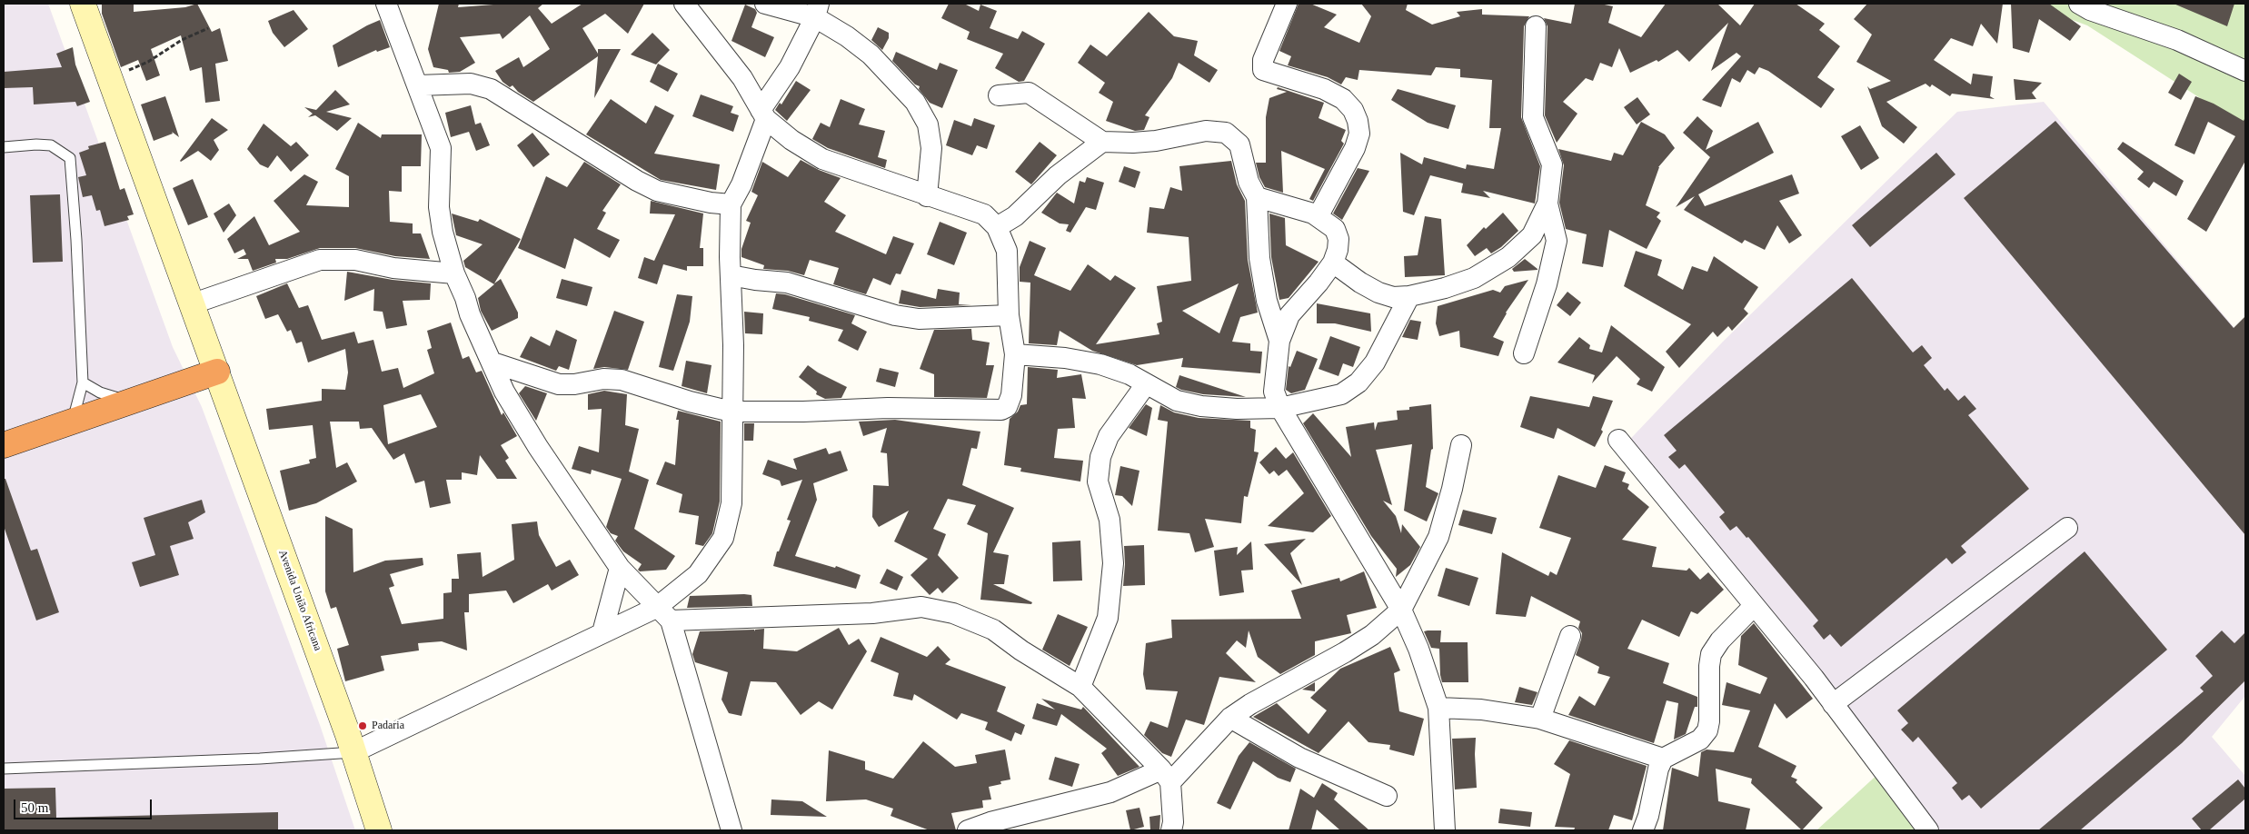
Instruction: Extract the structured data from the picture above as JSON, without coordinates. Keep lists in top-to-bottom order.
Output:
{
  "streets": {
    "main road": ["Avenida União Africana"]
  },
  "places": ["Padaria"],
  "scale_bar": "50 m"
}
